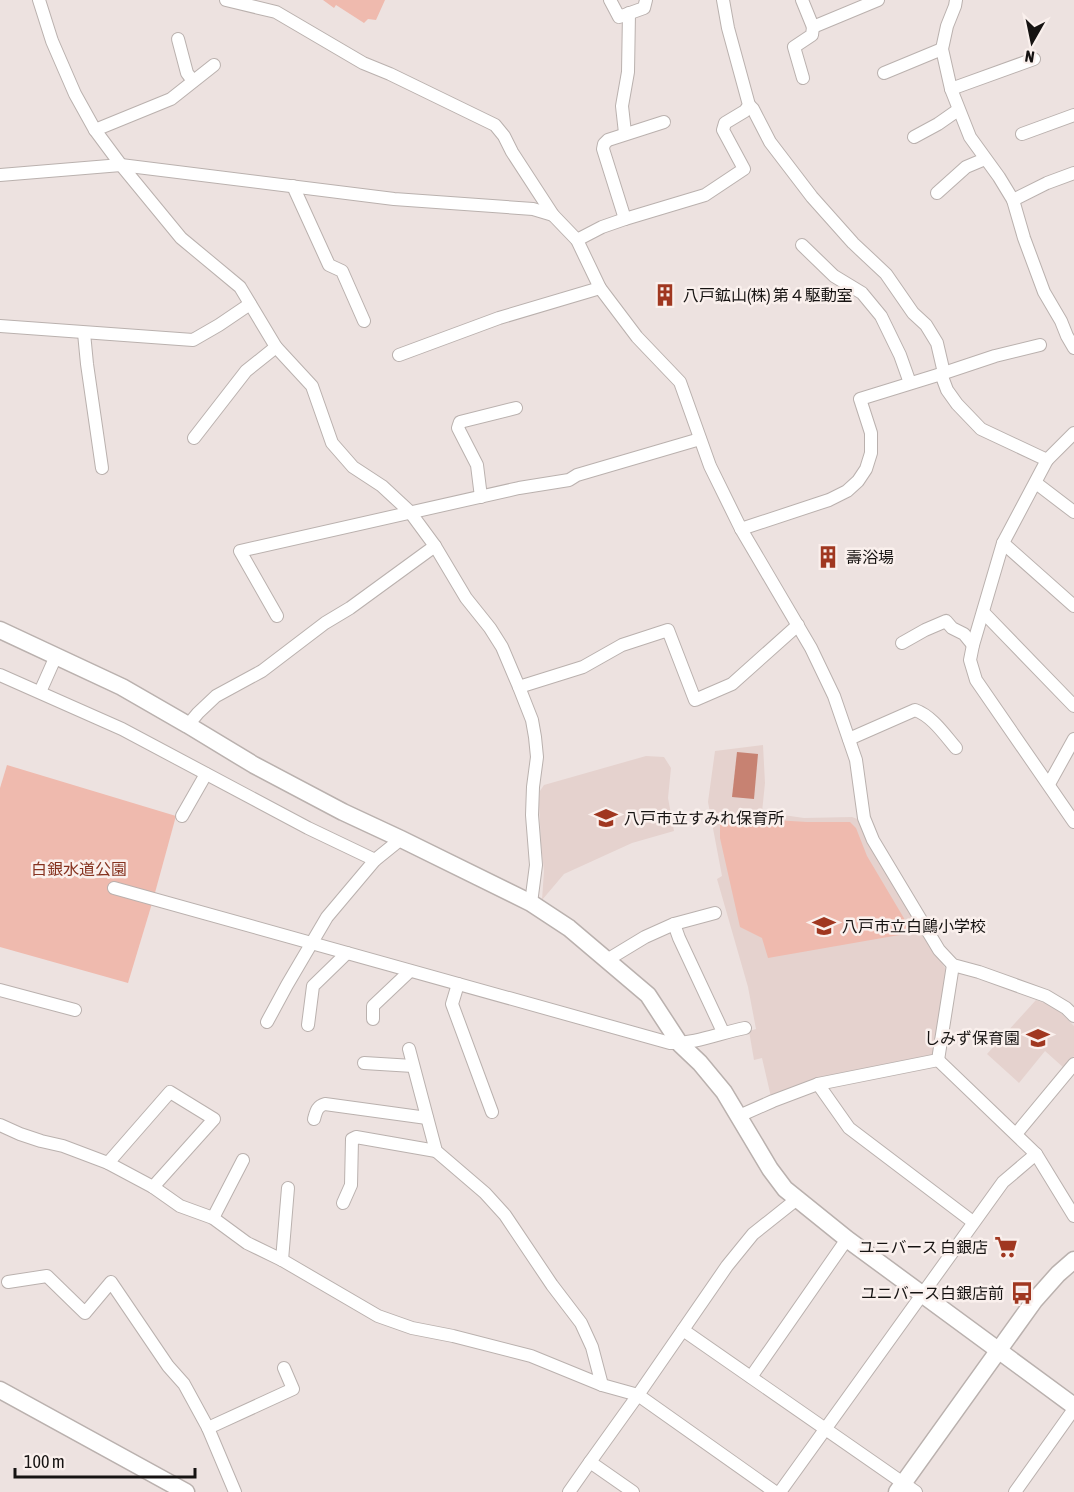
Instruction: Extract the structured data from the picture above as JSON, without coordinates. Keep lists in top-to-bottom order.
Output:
{
  "parks": ["白銀水道公園"],
  "places": {
    "building": ["八戸鉱山(株) 第４駆動室", "壽浴場"],
    "school or university": ["八戸市立すみれ保育所", "八戸市立白鷗小学校", "しみず保育園"],
    "supermarket": ["ユニバース 白銀店"],
    "bus stop": ["ユニバース白銀店前"]
  },
  "scale_bar": "100 m",
  "north": "bottom"
}
